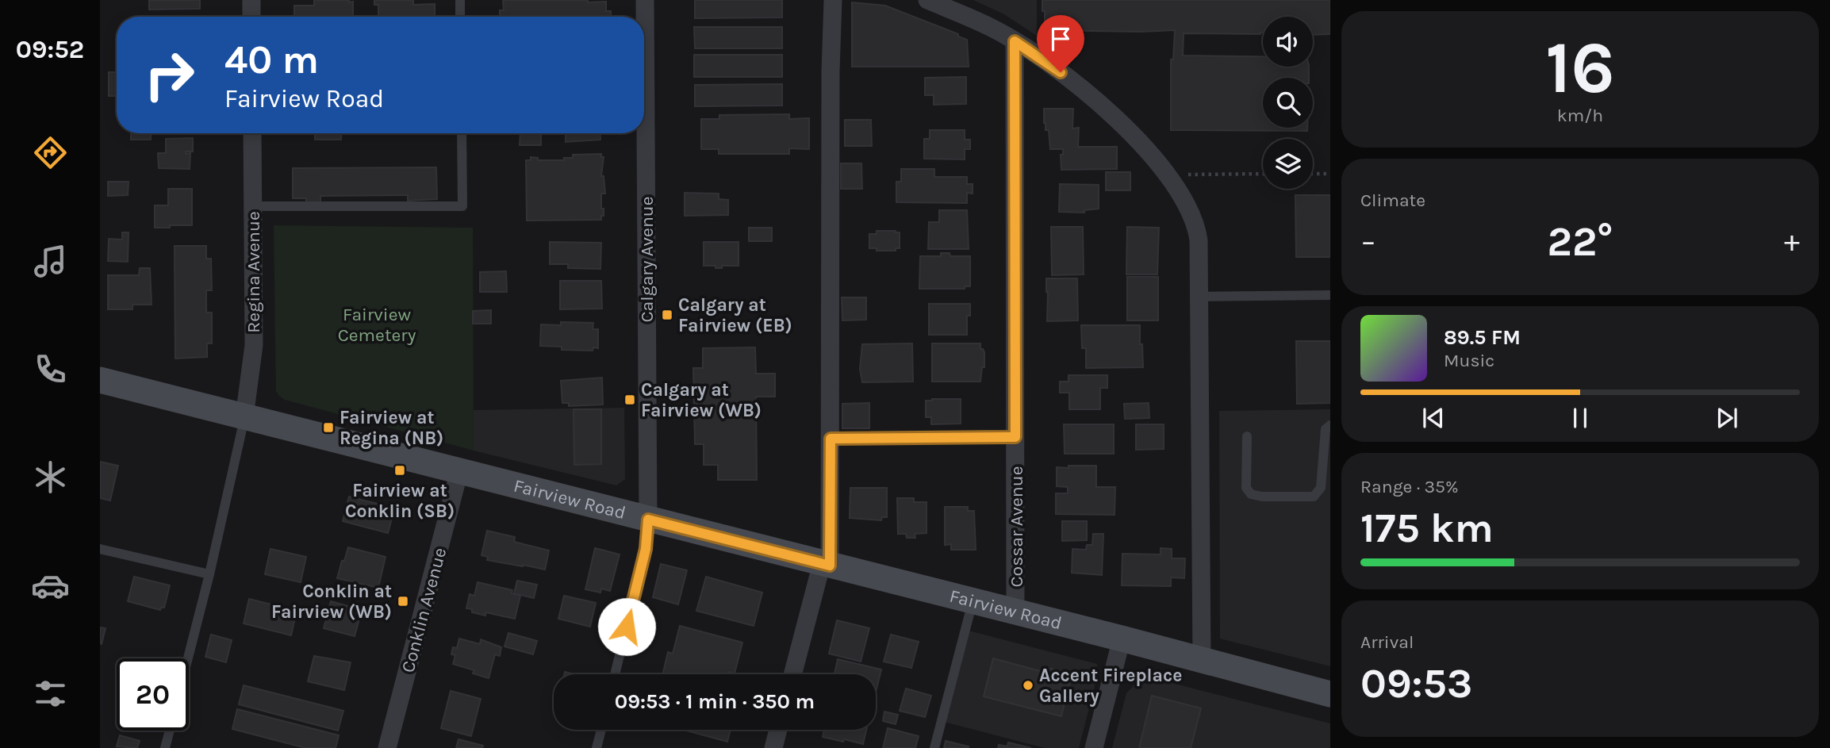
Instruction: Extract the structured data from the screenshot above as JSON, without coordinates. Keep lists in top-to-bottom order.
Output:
{
  "streets": {
    "main road": ["Fairview Road"],
    "street": [
      "Calgary Avenue",
      "Regina Avenue",
      "Cossar Avenue",
      "Conklin Avenue"
    ]
  },
  "crossings": [
    ["Calgary Avenue", "Fairview Road"],
    ["Regina Avenue", "Fairview Road"],
    ["Fairview Road", "Cossar Avenue"],
    ["Fairview Road", "Conklin Avenue"]
  ],
  "parks": ["Fairview Cemetery"],
  "places": {
    "transit": [
      "Calgary at Fairview (EB)",
      "Calgary at Fairview (WB)",
      "Fairview at Regina (NB)",
      "Fairview at Conklin (SB)",
      "Conklin at Fairview (WB)"
    ],
    "other": ["Accent Fireplace Gallery"]
  },
  "page": {
    "tabs": "09:52",
    "tile": [
      ["16", "km/h"],
      "Climate",
      ["Range · 35%", "175 km"],
      ["Arrival", "09:53"]
    ],
    "turn": ["40 m", "Fairview Road"],
    "heat": ["−", "22°", "+"],
    "song": ["89.5 FM", "Music"],
    "limit": "20",
    "trip": "09:53 · 1 min · 350 m"
  }
}
